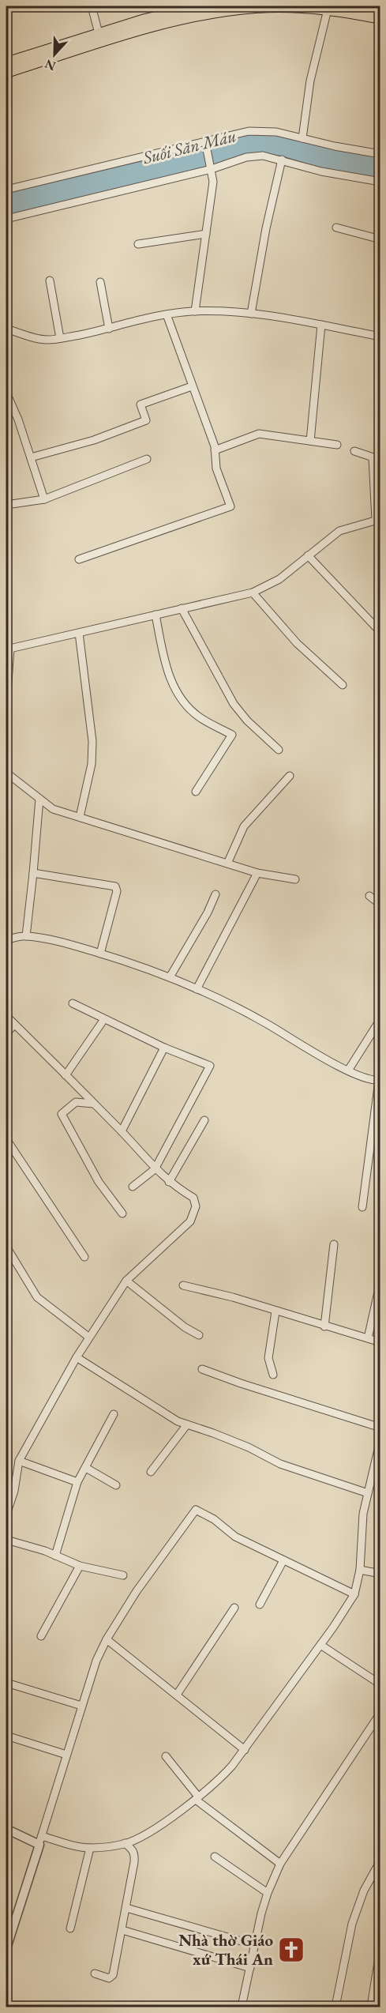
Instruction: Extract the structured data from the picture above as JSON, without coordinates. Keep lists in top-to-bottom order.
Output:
{
  "water": ["Suối Săn Máu"],
  "places": {
    "church": ["Nhà thờ Giáo xứ Thái An"]
  },
  "north": "bottom"
}
